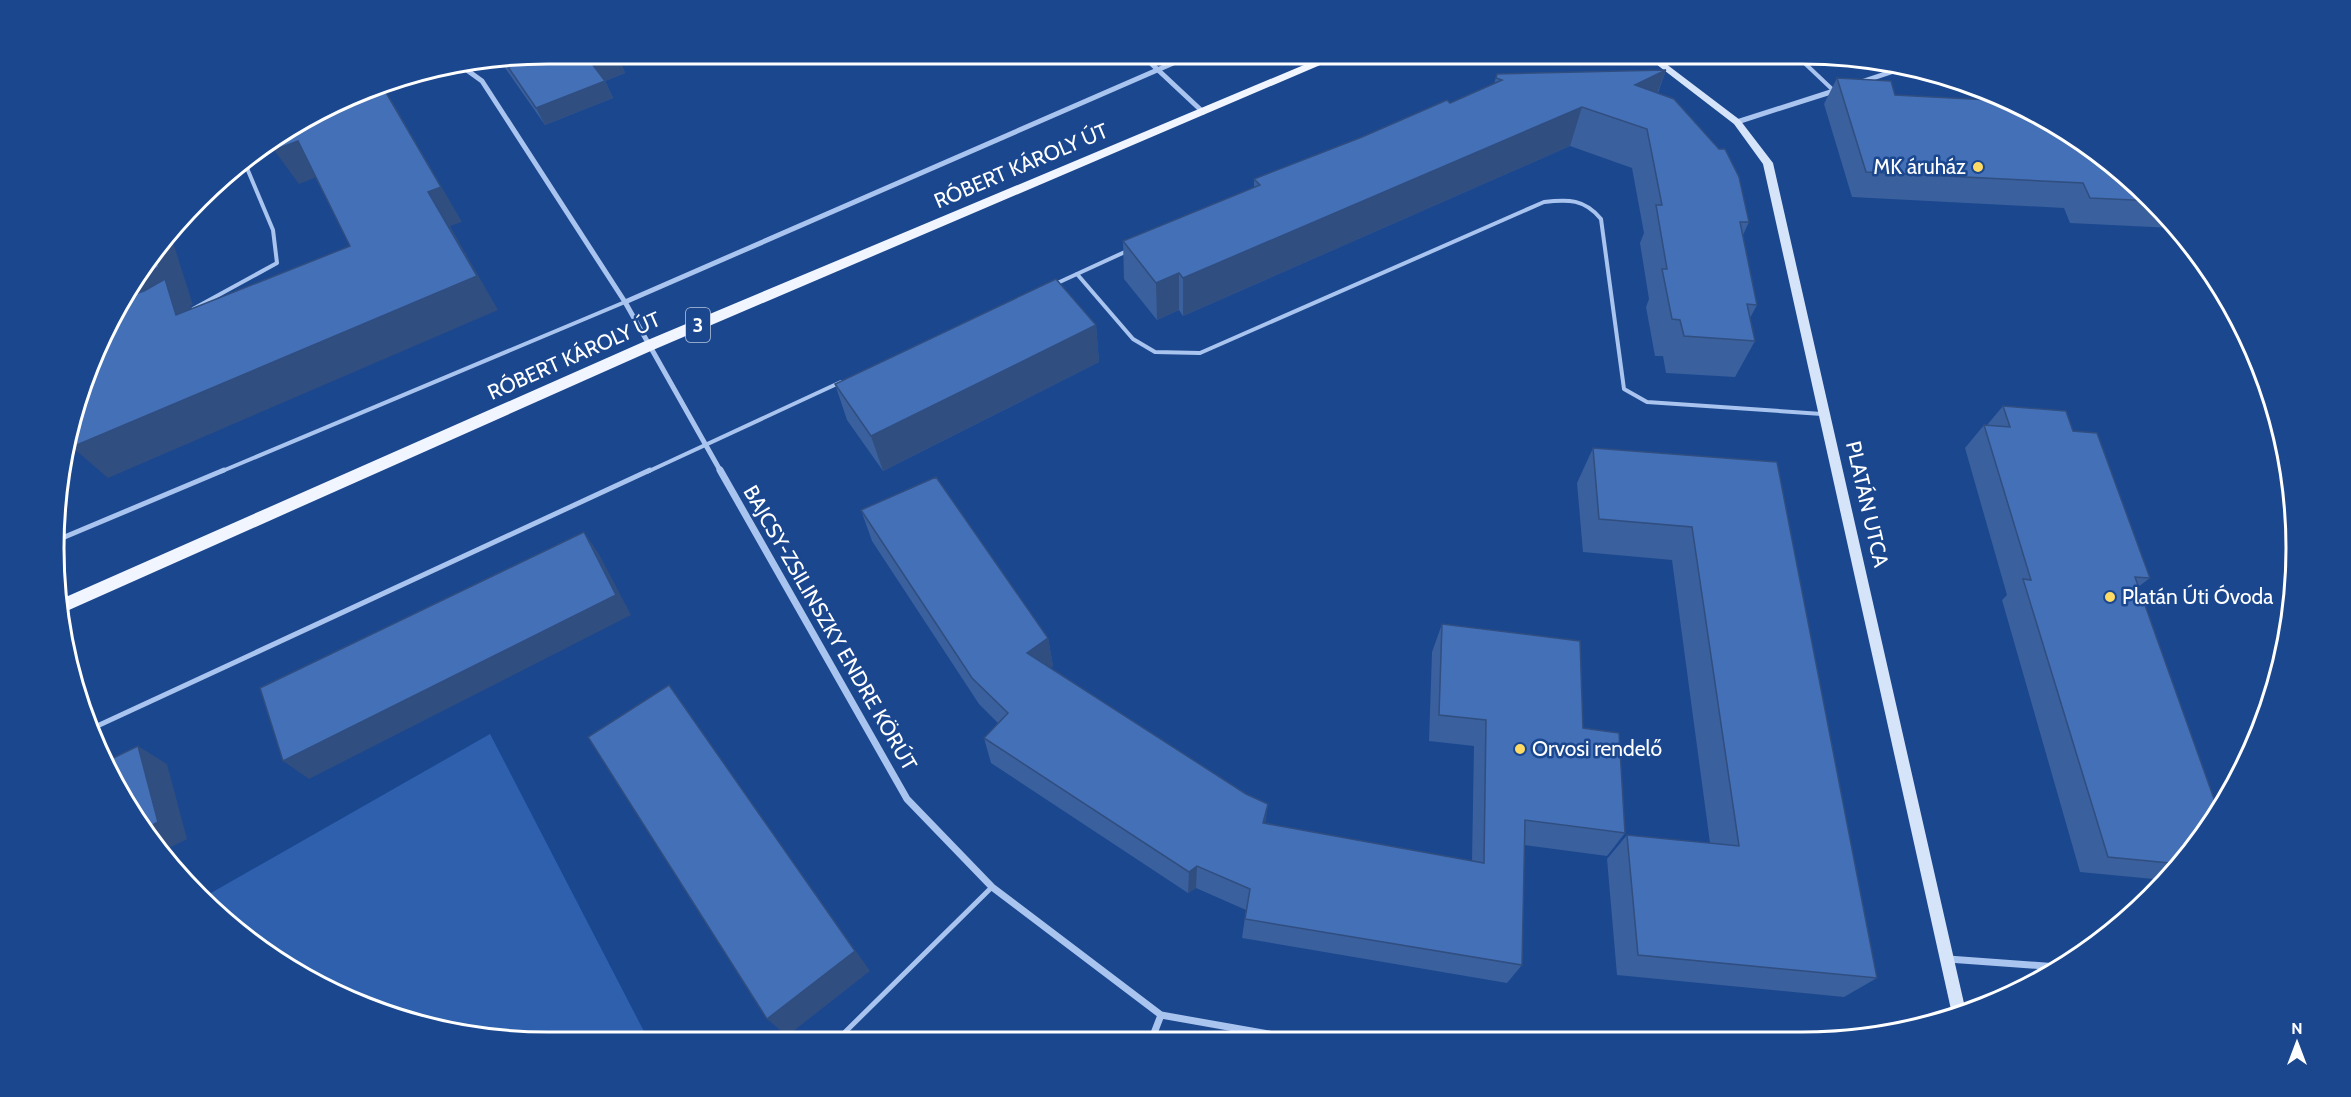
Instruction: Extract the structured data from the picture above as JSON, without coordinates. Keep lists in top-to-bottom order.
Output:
{
  "streets": {
    "main road": ["RÓBERT KÁROLY ÚT", "3"],
    "street": ["PLATÁN UTCA", "BAJCSY-ZSILINSZKY ENDRE KÖRÚT"]
  },
  "crossings": [
    ["RÓBERT KÁROLY ÚT", "BAJCSY-ZSILINSZKY ENDRE KÖRÚT"]
  ],
  "places": ["MK áruház", "Platán Úti Óvoda", "Orvosi rendelő"],
  "north": "top"
}
